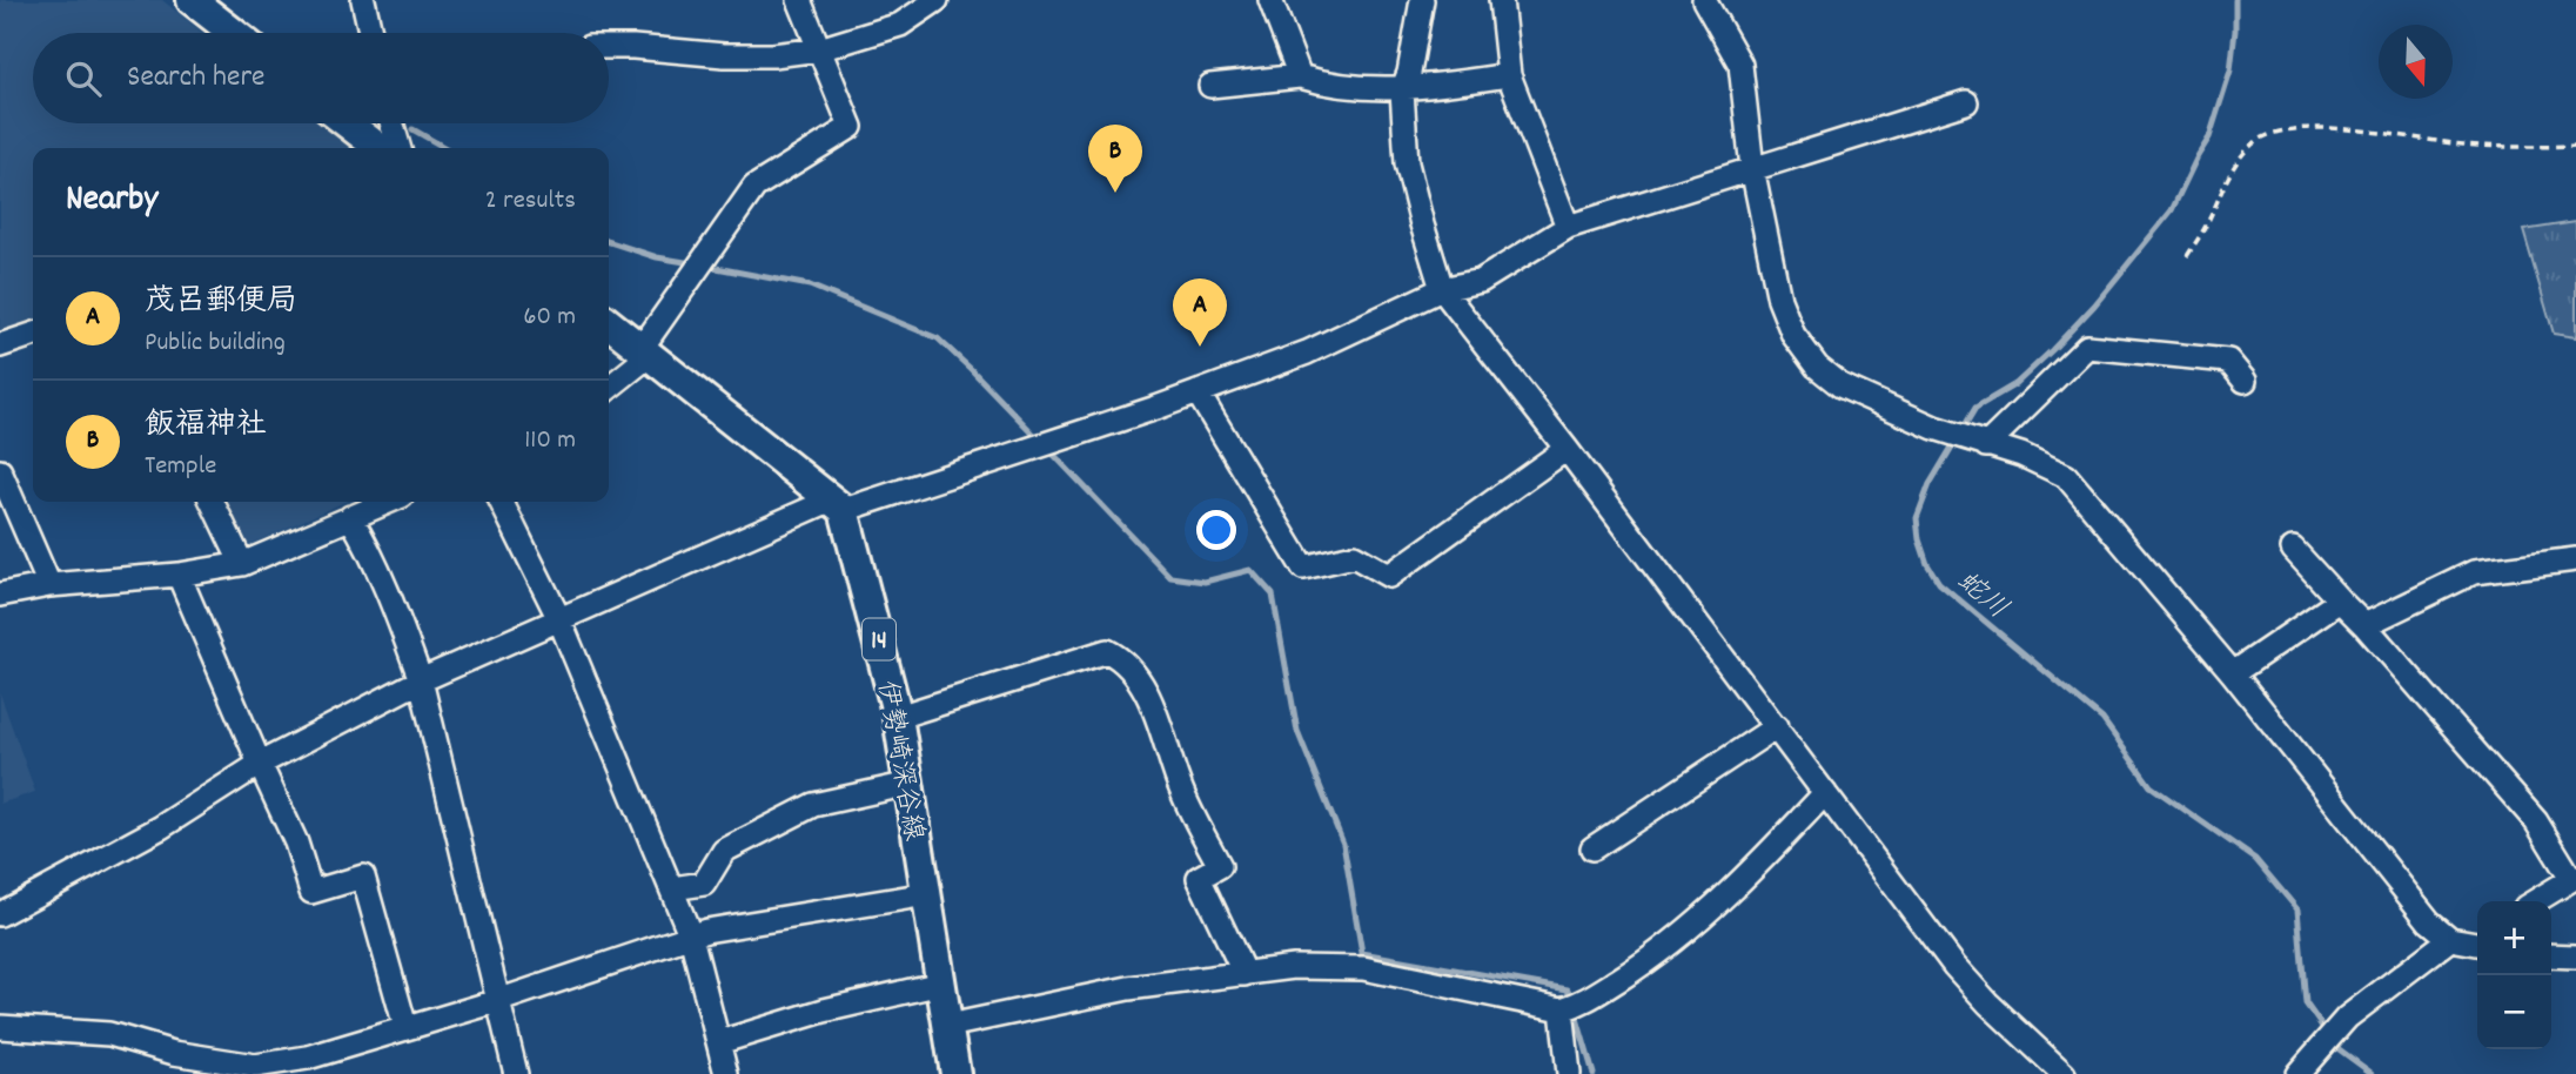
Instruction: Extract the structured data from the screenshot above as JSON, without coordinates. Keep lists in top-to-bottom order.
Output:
{
  "streets": {
    "main road": ["14", "伊勢崎深谷線"]
  },
  "water": ["蛇川"],
  "north": "bottom",
  "page": {
    "search": "Search here",
    "pins": ["B", "A"],
    "heading": ["Nearby", "2 results"],
    "list": [
      {
        "mark": "A",
        "name": "茂呂郵便局",
        "note": "Public building",
        "value": "60 m"
      },
      {
        "mark": "B",
        "name": "飯福神社",
        "note": "Temple",
        "value": "110 m"
      }
    ],
    "map_buttons": ["+", "−"]
  }
}
